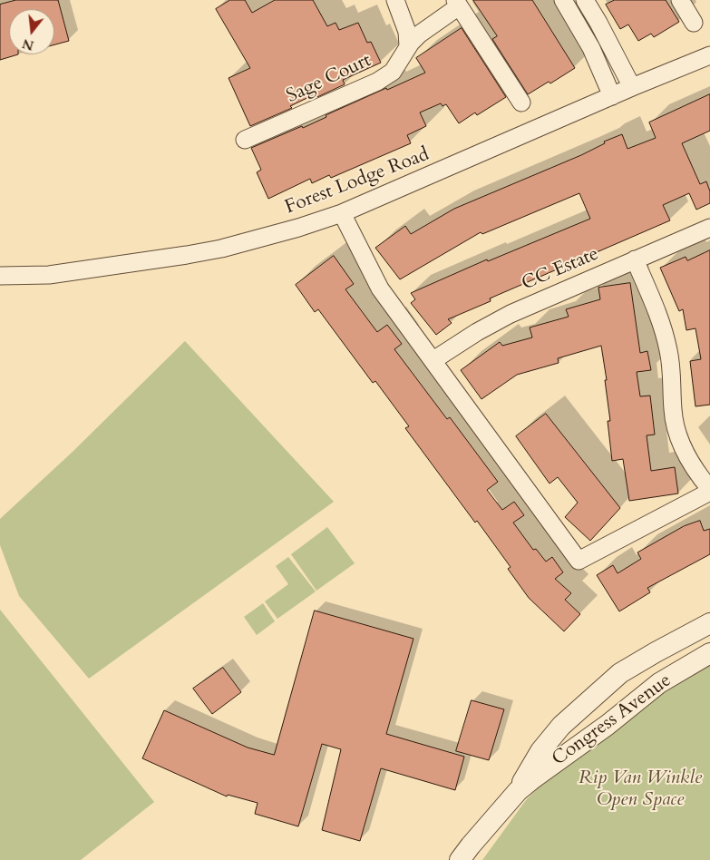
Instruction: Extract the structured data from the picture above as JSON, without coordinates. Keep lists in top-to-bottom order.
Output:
{
  "streets": {
    "street": [
      "Sage Court",
      "Forest Lodge Road",
      "CC Estate",
      "Congress Avenue"
    ]
  },
  "parks": ["Rip Van Winkle Open Space"],
  "north": "bottom"
}
